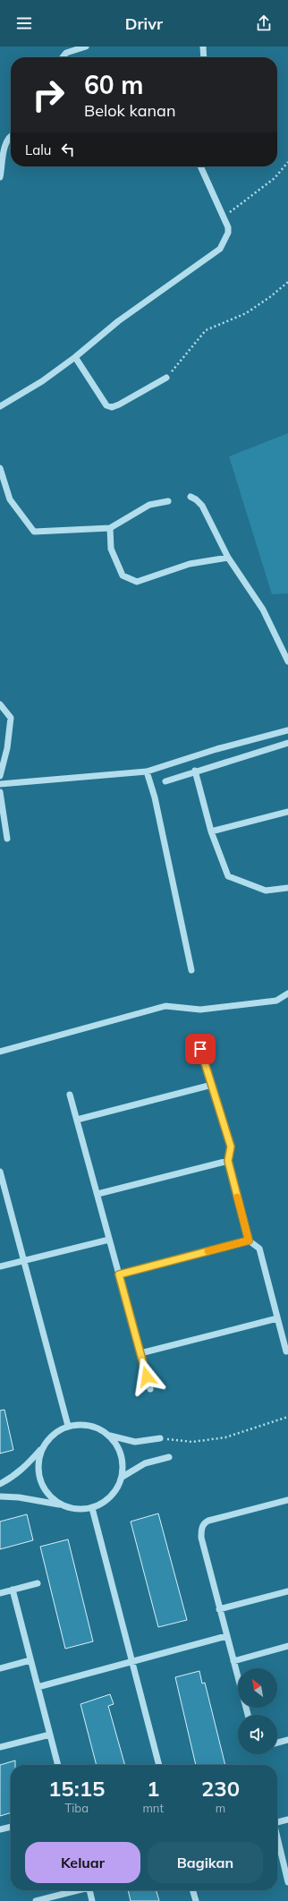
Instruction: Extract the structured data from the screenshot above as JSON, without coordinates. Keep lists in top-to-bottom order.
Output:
{
  "north": "top left",
  "page": {
    "header": "Drivr",
    "turn": ["60 m", "Belok kanan"],
    "then": "Lalu",
    "eta": [
      "15:15",
      "Tiba",
      "1",
      "mnt",
      "230",
      "m"
    ],
    "buttons": ["Keluar", "Bagikan"]
  }
}
